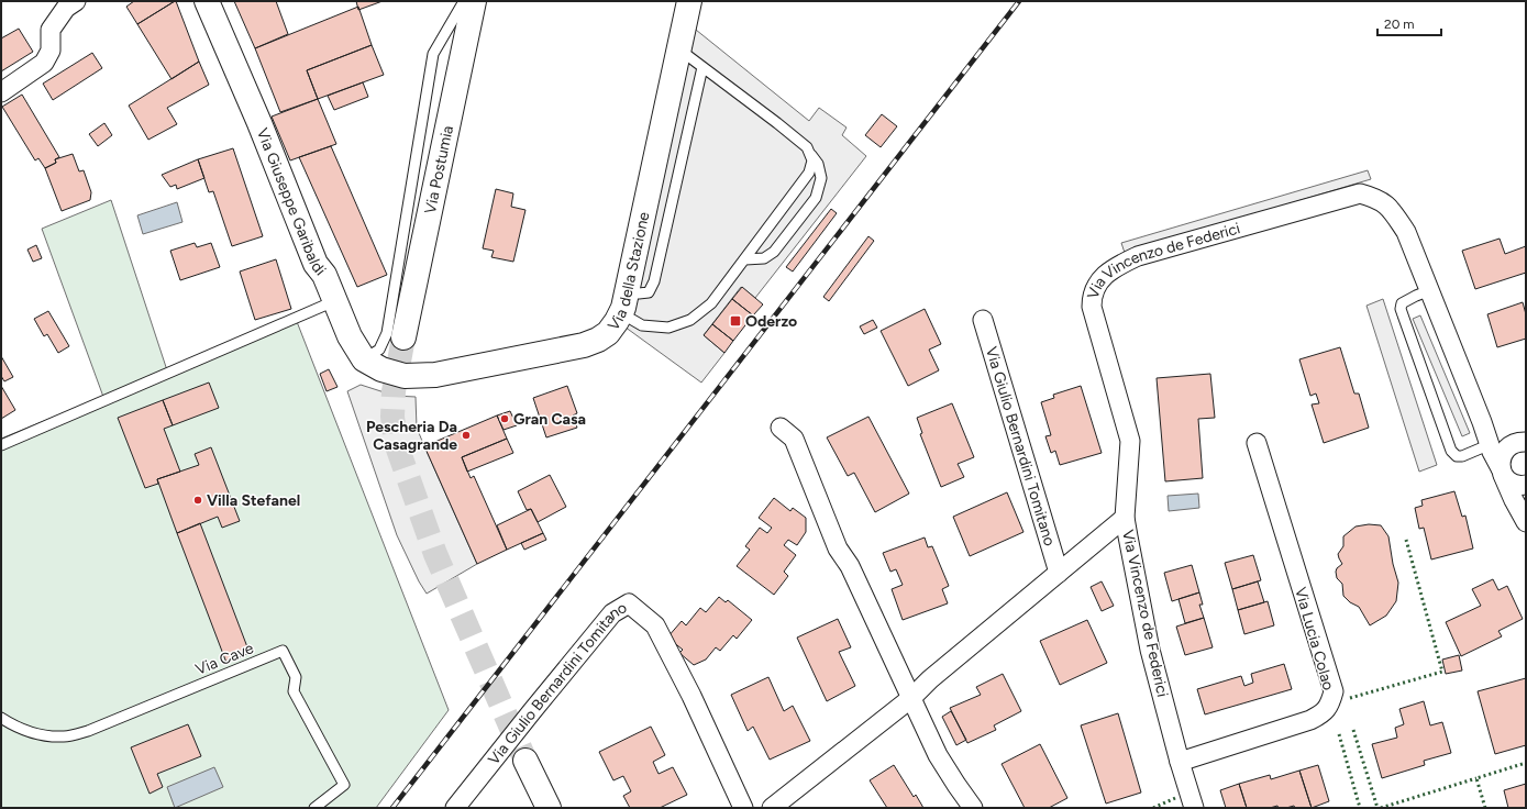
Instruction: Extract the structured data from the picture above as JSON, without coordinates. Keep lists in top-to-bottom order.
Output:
{
  "streets": {
    "street": [
      "Via Postumia",
      "Via Giuseppe Garibaldi",
      "Via Vincenzo de Federici",
      "Via della Stazione",
      "Via Giulio Bernardini Tomitano",
      "Via Lucia Colao"
    ],
    "lane": ["Via Cave"]
  },
  "crossings": [
    ["Via Giuseppe Garibaldi", "Via della Stazione"],
    ["Via Vincenzo de Federici", "Via Giulio Bernardini Tomitano"],
    ["Via Vincenzo de Federici", "Via Lucia Colao"]
  ],
  "places": {
    "transit": ["Oderzo"],
    "other": ["Gran Casa", "Pescheria Da Casagrande", "Villa Stefanel"]
  },
  "scale_bar": "20 m"
}
